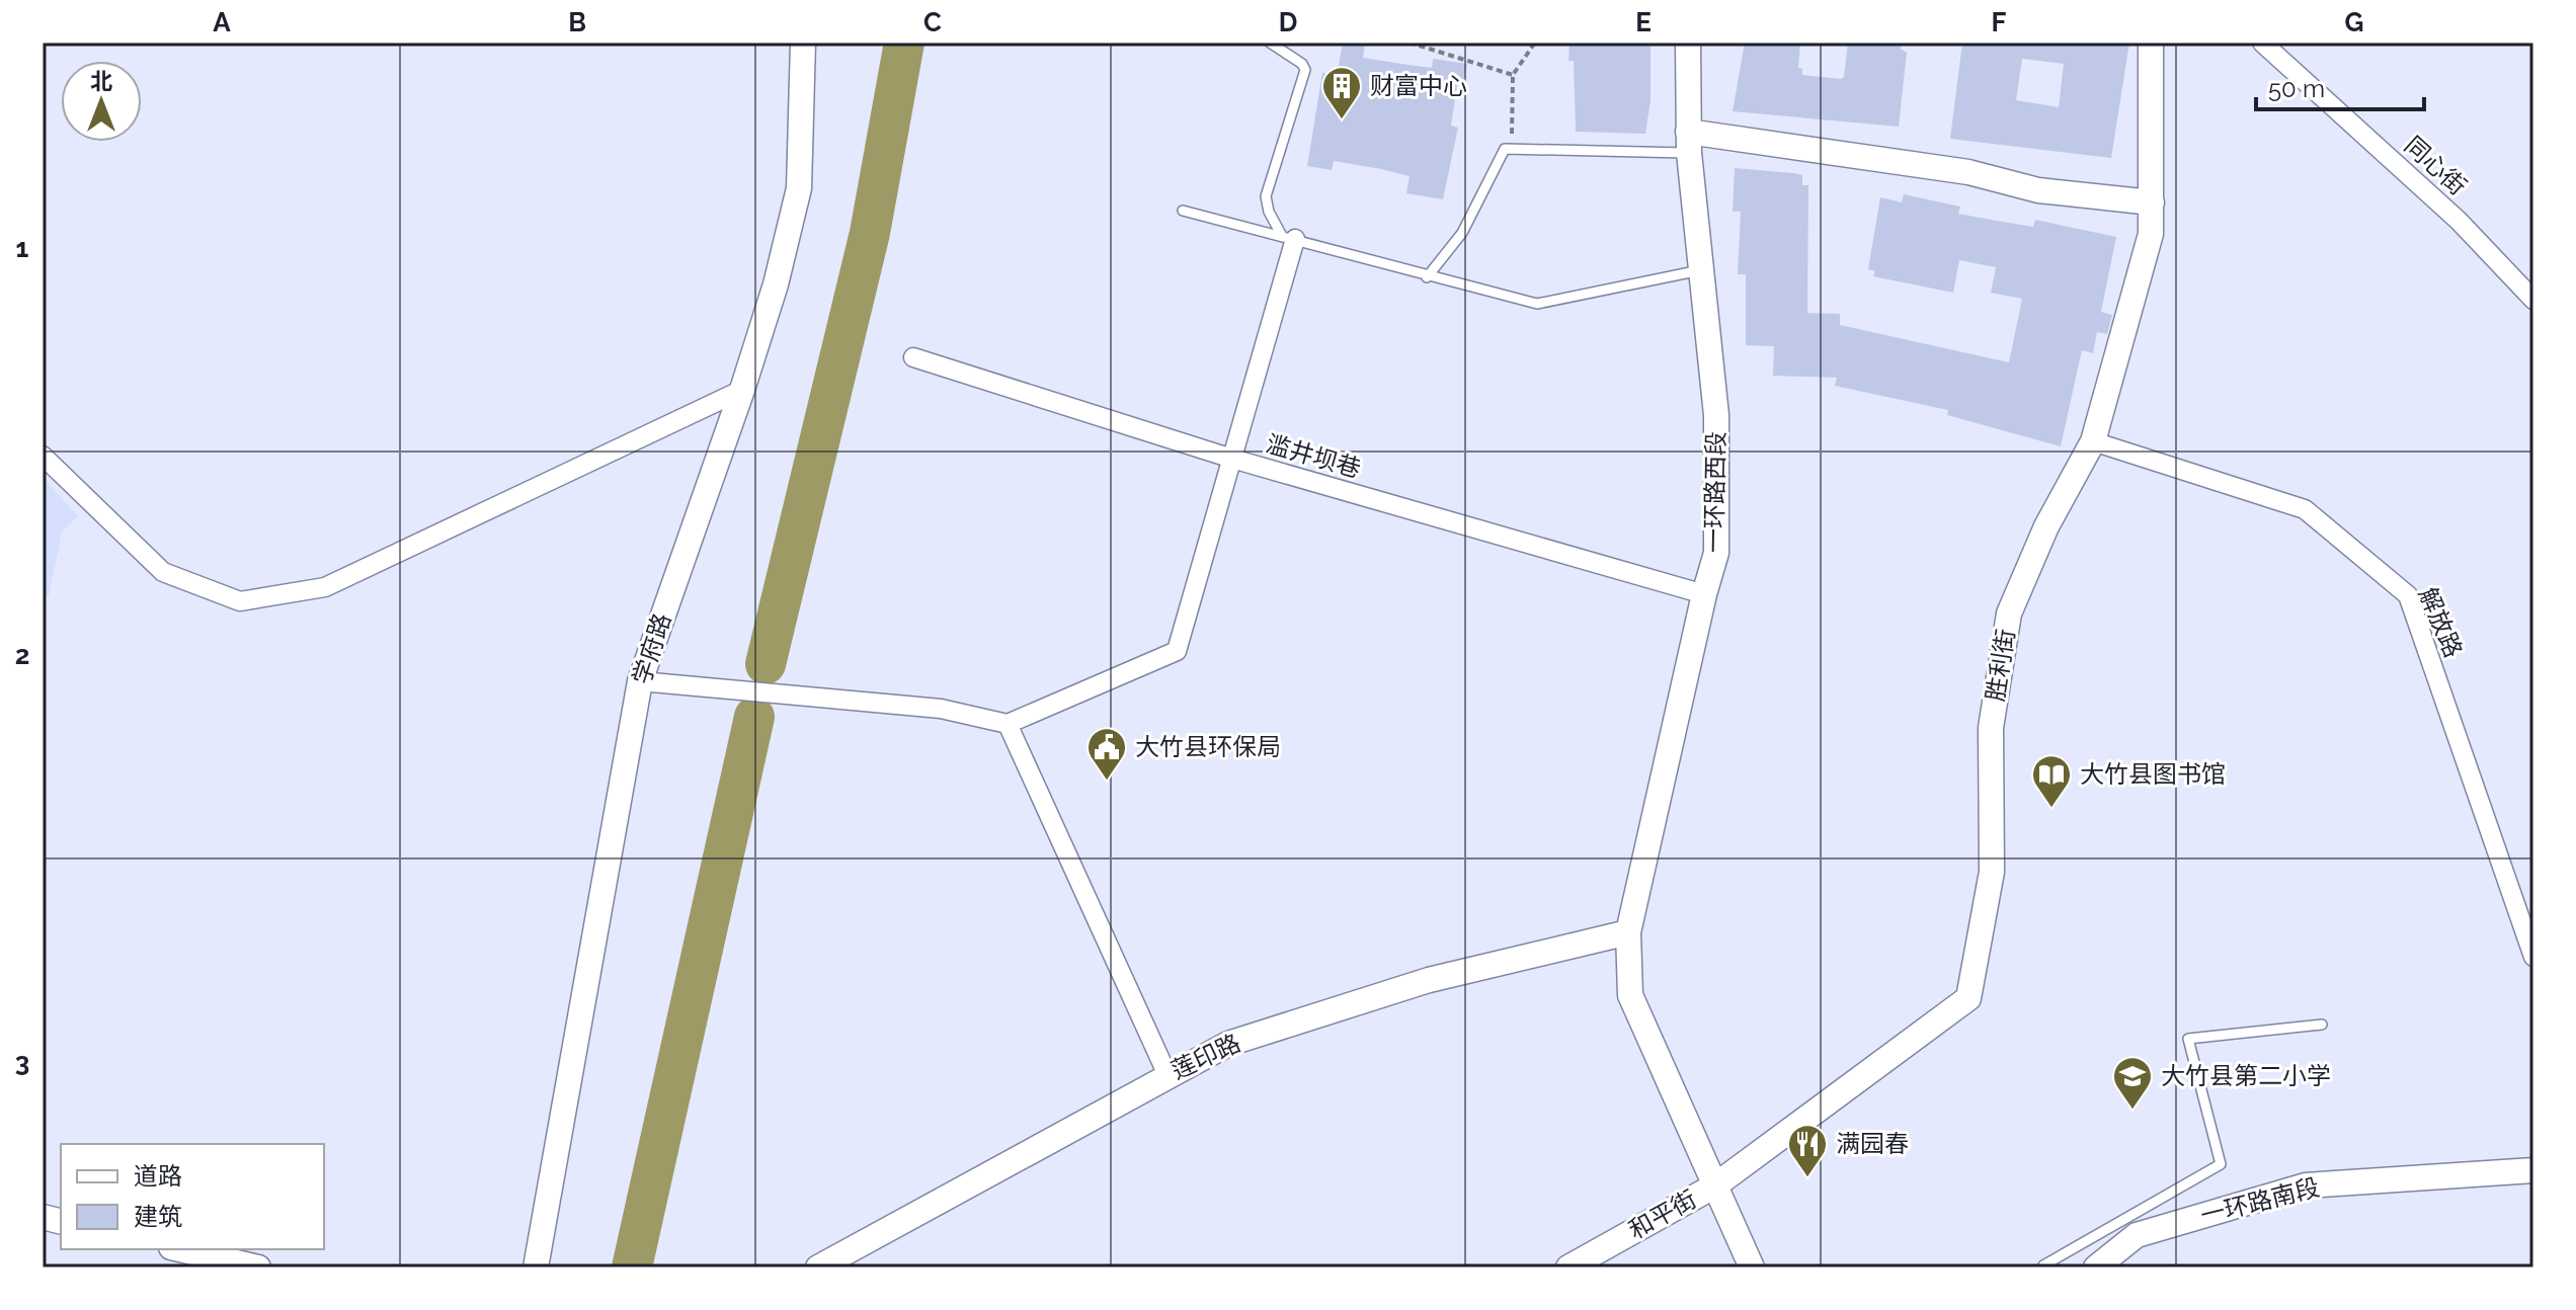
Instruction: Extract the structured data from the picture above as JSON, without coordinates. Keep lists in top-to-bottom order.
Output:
{
  "streets": {
    "street": [
      "同心街",
      "滥井坝巷",
      "一环路西段",
      "解放路",
      "学府路",
      "胜利街",
      "莲印路",
      "一环路南段",
      "和平街"
    ]
  },
  "crossings": [
    ["滥井坝巷", "一环路西段"],
    ["一环路西段", "莲印路"],
    ["解放路", "胜利街"],
    ["胜利街", "和平街"]
  ],
  "places": {
    "building": ["财富中心"],
    "public building": ["大竹县环保局"],
    "library": ["大竹县图书馆"],
    "school or university": ["大竹县第二小学"],
    "restaurant": ["满园春"]
  },
  "legend": ["道路", "建筑"],
  "scale_bar": "50 m",
  "north": "top",
  "grid": {
    "columns": [
      "A",
      "B",
      "C",
      "D",
      "E",
      "F",
      "G"
    ],
    "rows": ["1", "2", "3"]
  }
}
